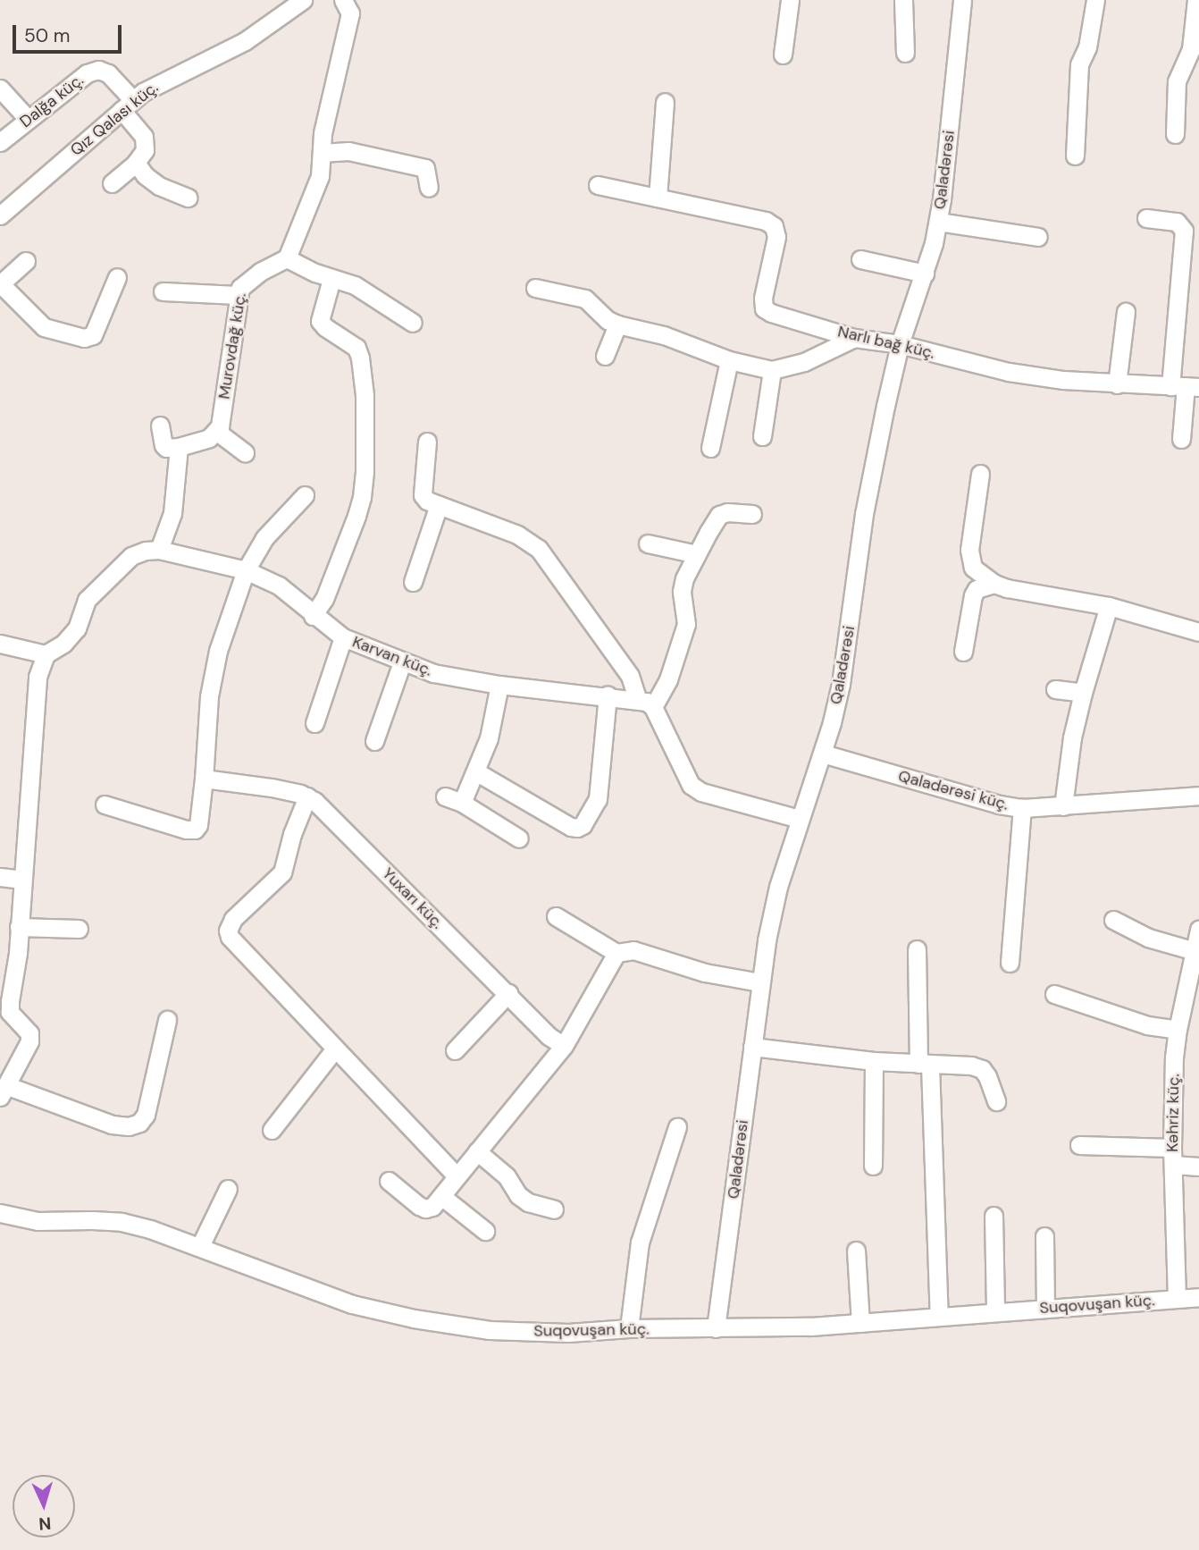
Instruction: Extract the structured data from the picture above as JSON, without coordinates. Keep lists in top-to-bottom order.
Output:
{
  "streets": {
    "street": [
      "Dalğa küç.",
      "Qız Qalası küç.",
      "Qaladərəsi",
      "Narlı bağ küç.",
      "Murovdağ küç.",
      "Karvan küç.",
      "Qaladərəsi küç.",
      "Yuxarı küç.",
      "Kəhriz küç.",
      "Suqovuşan küç."
    ]
  },
  "crossings": [
    ["Dalğa küç.", "Qız Qalası küç."],
    ["Qaladərəsi", "Narlı bağ küç."],
    ["Qaladərəsi", "Qaladərəsi küç."],
    ["Qaladərəsi", "Suqovuşan küç."],
    ["Kəhriz küç.", "Suqovuşan küç."]
  ],
  "scale_bar": "50 m",
  "north": "bottom"
}
